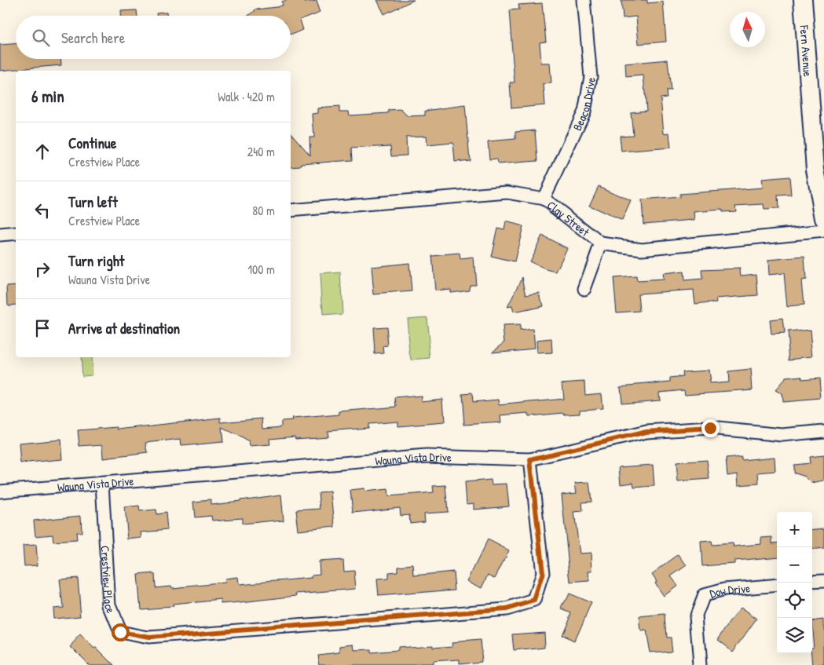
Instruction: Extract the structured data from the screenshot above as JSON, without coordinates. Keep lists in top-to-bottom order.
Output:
{
  "streets": {
    "main road": ["Fern Avenue"],
    "street": [
      "Beacon Drive",
      "Clay Street",
      "Wauna Vista Drive",
      "Crestview Place",
      "Dow Drive"
    ]
  },
  "crossings": [
    ["Beacon Drive", "Clay Street"],
    ["Wauna Vista Drive", "Crestview Place"]
  ],
  "north": "top",
  "page": {
    "search": "Search here",
    "heading": ["6 min", "Walk · 420 m"],
    "list": [
      ["Continue", "Crestview Place", "240 m"],
      ["Turn left", "Crestview Place", "80 m"],
      ["Turn right", "Wauna Vista Drive", "100 m"],
      "Arrive at destination"
    ],
    "map_buttons": ["+", "−"]
  }
}
